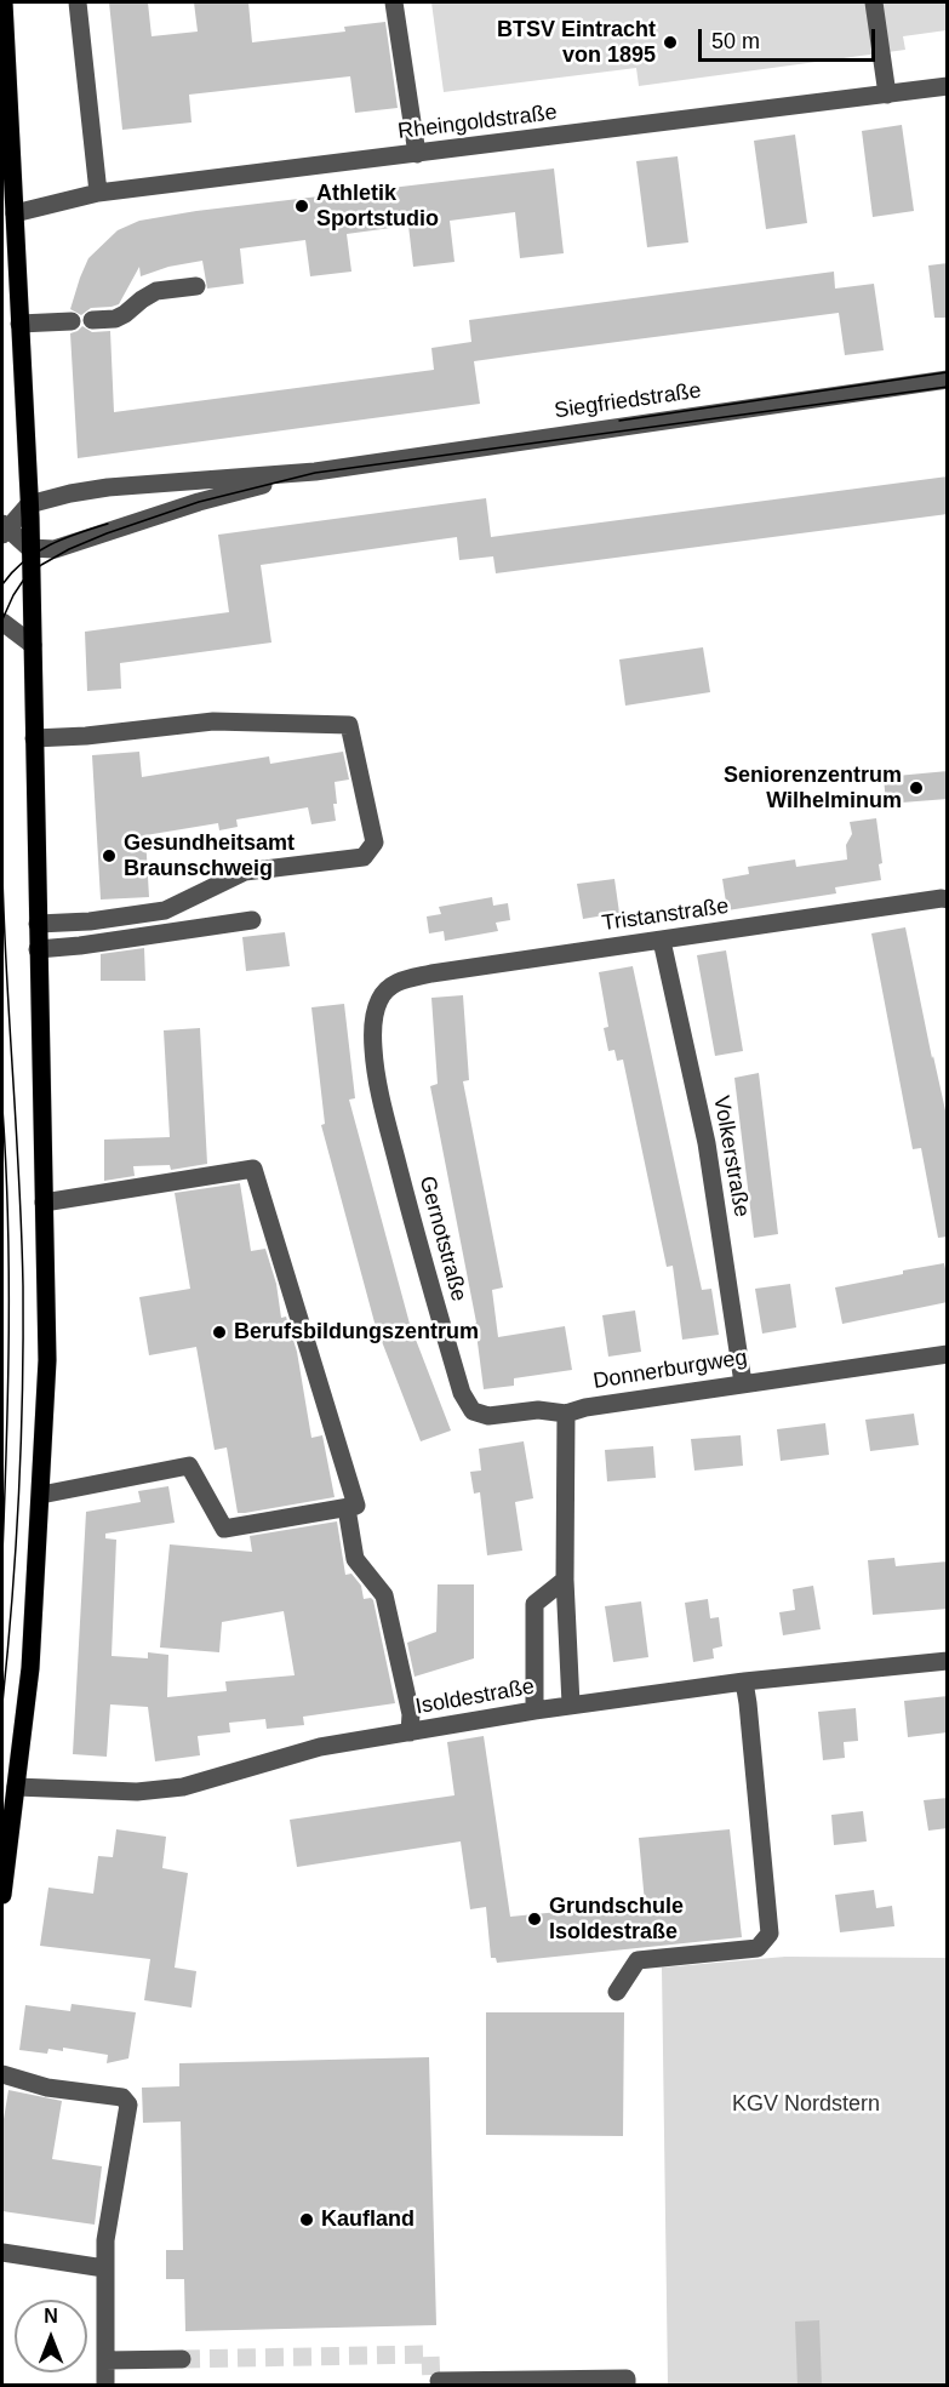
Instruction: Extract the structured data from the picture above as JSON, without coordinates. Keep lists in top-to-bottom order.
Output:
{
  "streets": {
    "street": [
      "Rheingoldstraße",
      "Siegfriedstraße",
      "Tristanstraße",
      "Volkerstraße",
      "Gernotstraße",
      "Donnerburgweg",
      "Isoldestraße"
    ]
  },
  "crossings": [
    ["Tristanstraße", "Volkerstraße"],
    ["Tristanstraße", "Gernotstraße"],
    ["Volkerstraße", "Donnerburgweg"],
    ["Gernotstraße", "Donnerburgweg"]
  ],
  "parks": ["KGV Nordstern"],
  "places": [
    "BTSV Eintracht von 1895",
    "Athletik Sportstudio",
    "Seniorenzentrum Wilhelminum",
    "Gesundheitsamt Braunschweig",
    "Berufsbildungszentrum",
    "Grundschule Isoldestraße",
    "Kaufland"
  ],
  "scale_bar": "50 m",
  "north": "top"
}
